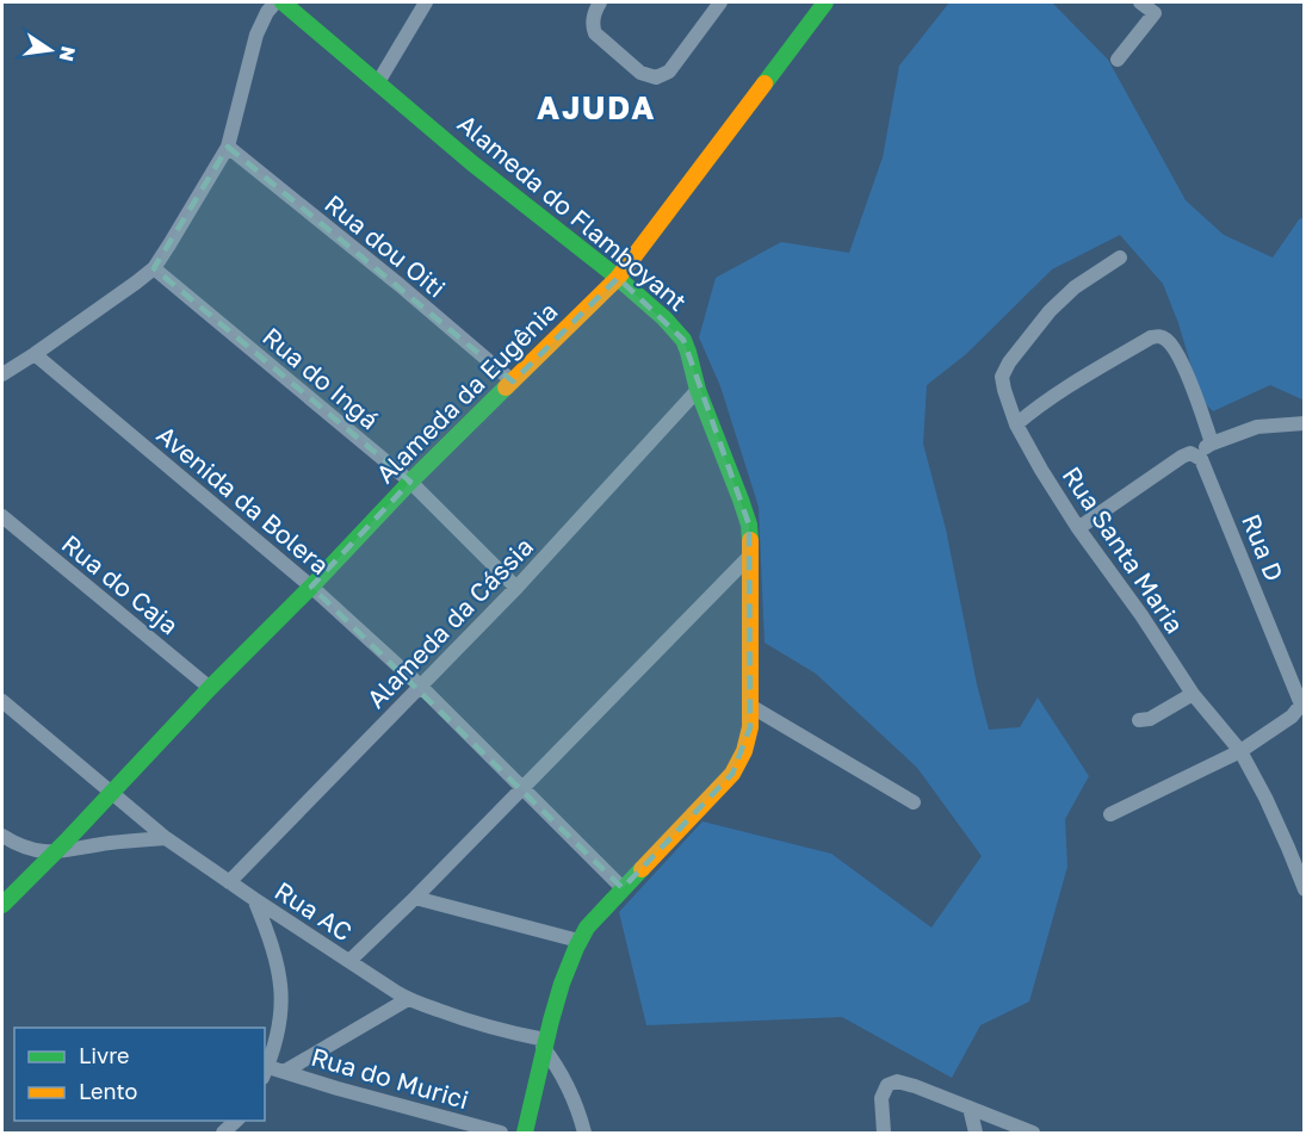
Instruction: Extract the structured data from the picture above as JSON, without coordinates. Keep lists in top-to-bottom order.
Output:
{
  "streets": {
    "street": [
      "Alameda do Flamboyant",
      "Rua dou Oiti",
      "Rua do Ingá",
      "Alameda da Eugênia",
      "Avenida da Bolera",
      "Rua D",
      "Rua Santa Maria",
      "Rua do Caja",
      "Alameda da Cássia",
      "Rua AC",
      "Rua do Murici"
    ]
  },
  "crossings": [
    ["Alameda do Flamboyant", "Alameda da Eugênia"],
    ["Alameda do Flamboyant", "Avenida da Bolera"],
    ["Alameda do Flamboyant", "Alameda da Cássia"],
    ["Alameda do Flamboyant", "Rua AC"],
    ["Rua dou Oiti", "Alameda da Eugênia"],
    ["Rua do Ingá", "Alameda da Eugênia"],
    ["Rua do Ingá", "Alameda da Cássia"],
    ["Alameda da Eugênia", "Avenida da Bolera"],
    ["Alameda da Eugênia", "Rua do Caja"],
    ["Alameda da Eugênia", "Rua AC"],
    ["Avenida da Bolera", "Alameda da Cássia"],
    ["Rua D", "Rua Santa Maria"],
    ["Alameda da Cássia", "Rua AC"]
  ],
  "districts": ["AJUDA"],
  "legend": ["Livre", "Lento"],
  "north": "right"
}
